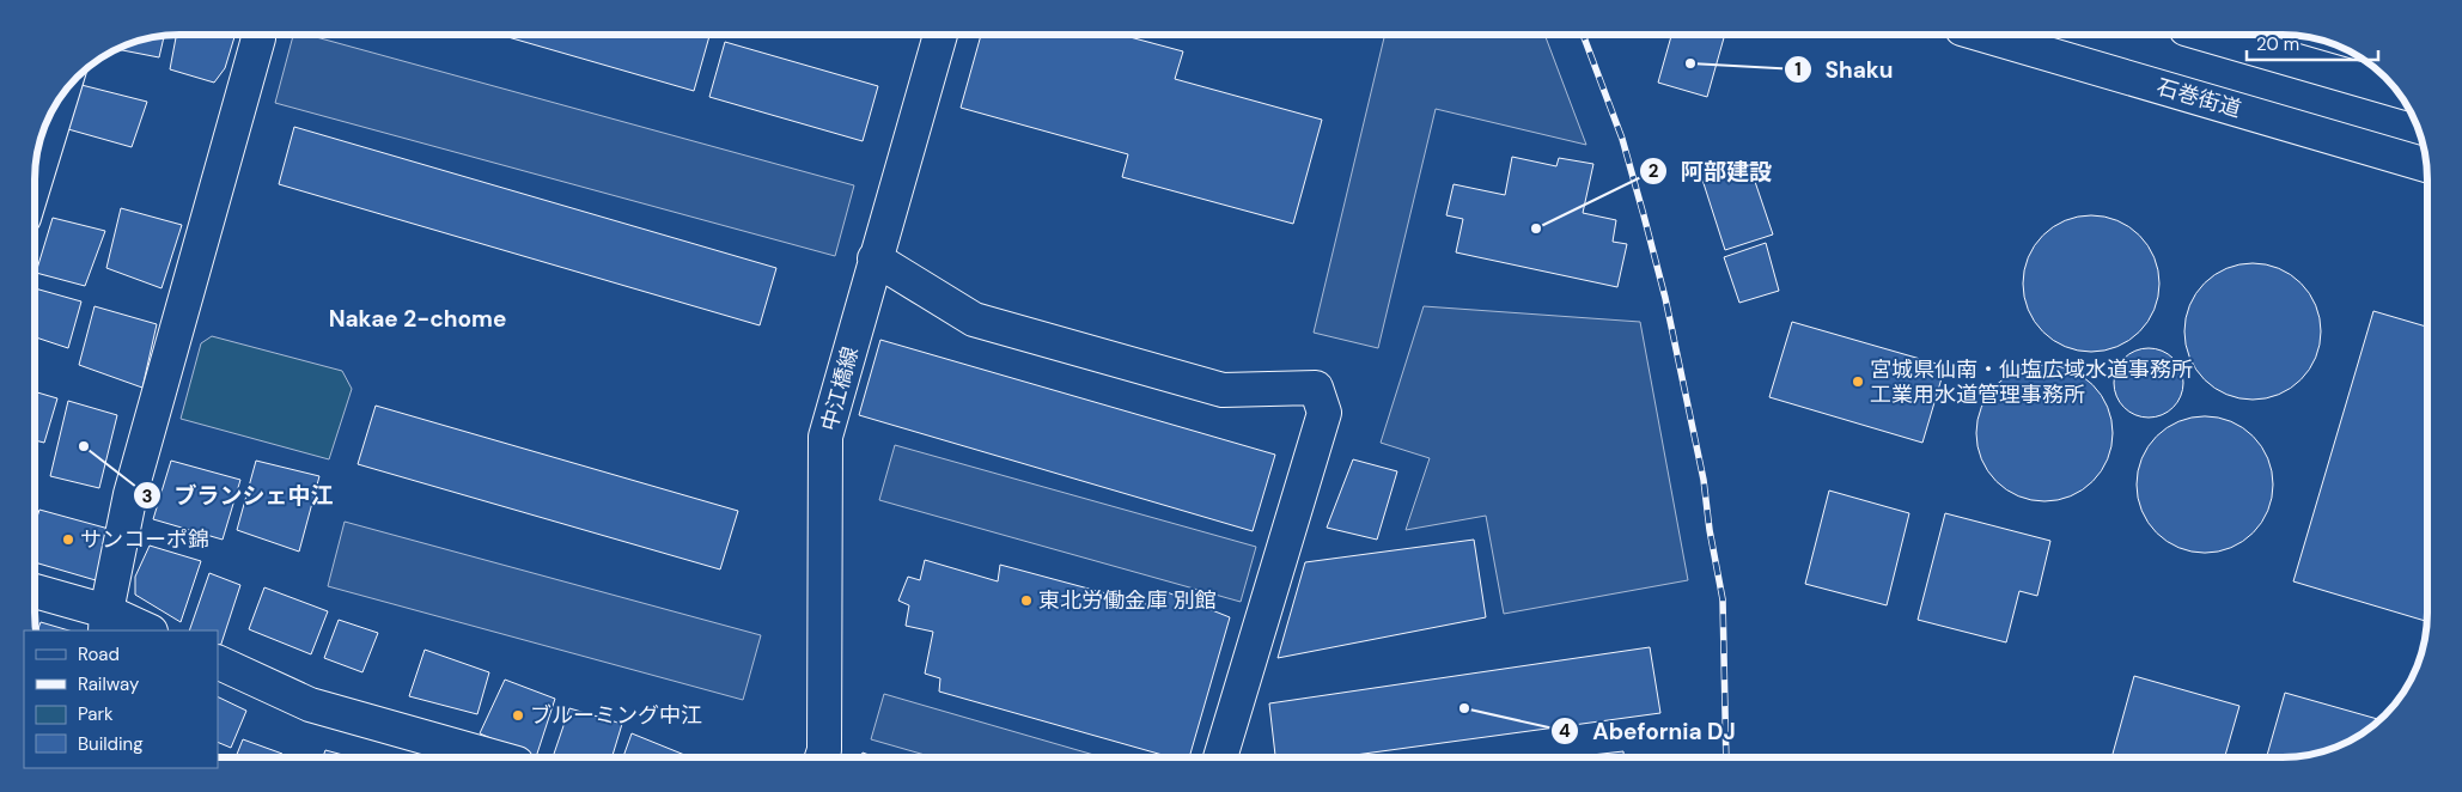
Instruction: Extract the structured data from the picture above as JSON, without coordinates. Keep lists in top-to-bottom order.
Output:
{
  "streets": {
    "street": ["石巻街道", "中江橋線"]
  },
  "districts": ["Nakae 2-chome"],
  "places": [
    "Shaku",
    "阿部建設",
    "宮城県仙南・仙塩広域水道事務所 工業用水道管理事務所",
    "ブランシェ中江",
    "サンコーポ錦",
    "東北労働金庫 別館",
    "Abefornia DJ",
    "ブルーミング中江"
  ],
  "legend": [
    "Road",
    "Railway",
    "Park",
    "Building"
  ],
  "scale_bar": "20 m"
}
